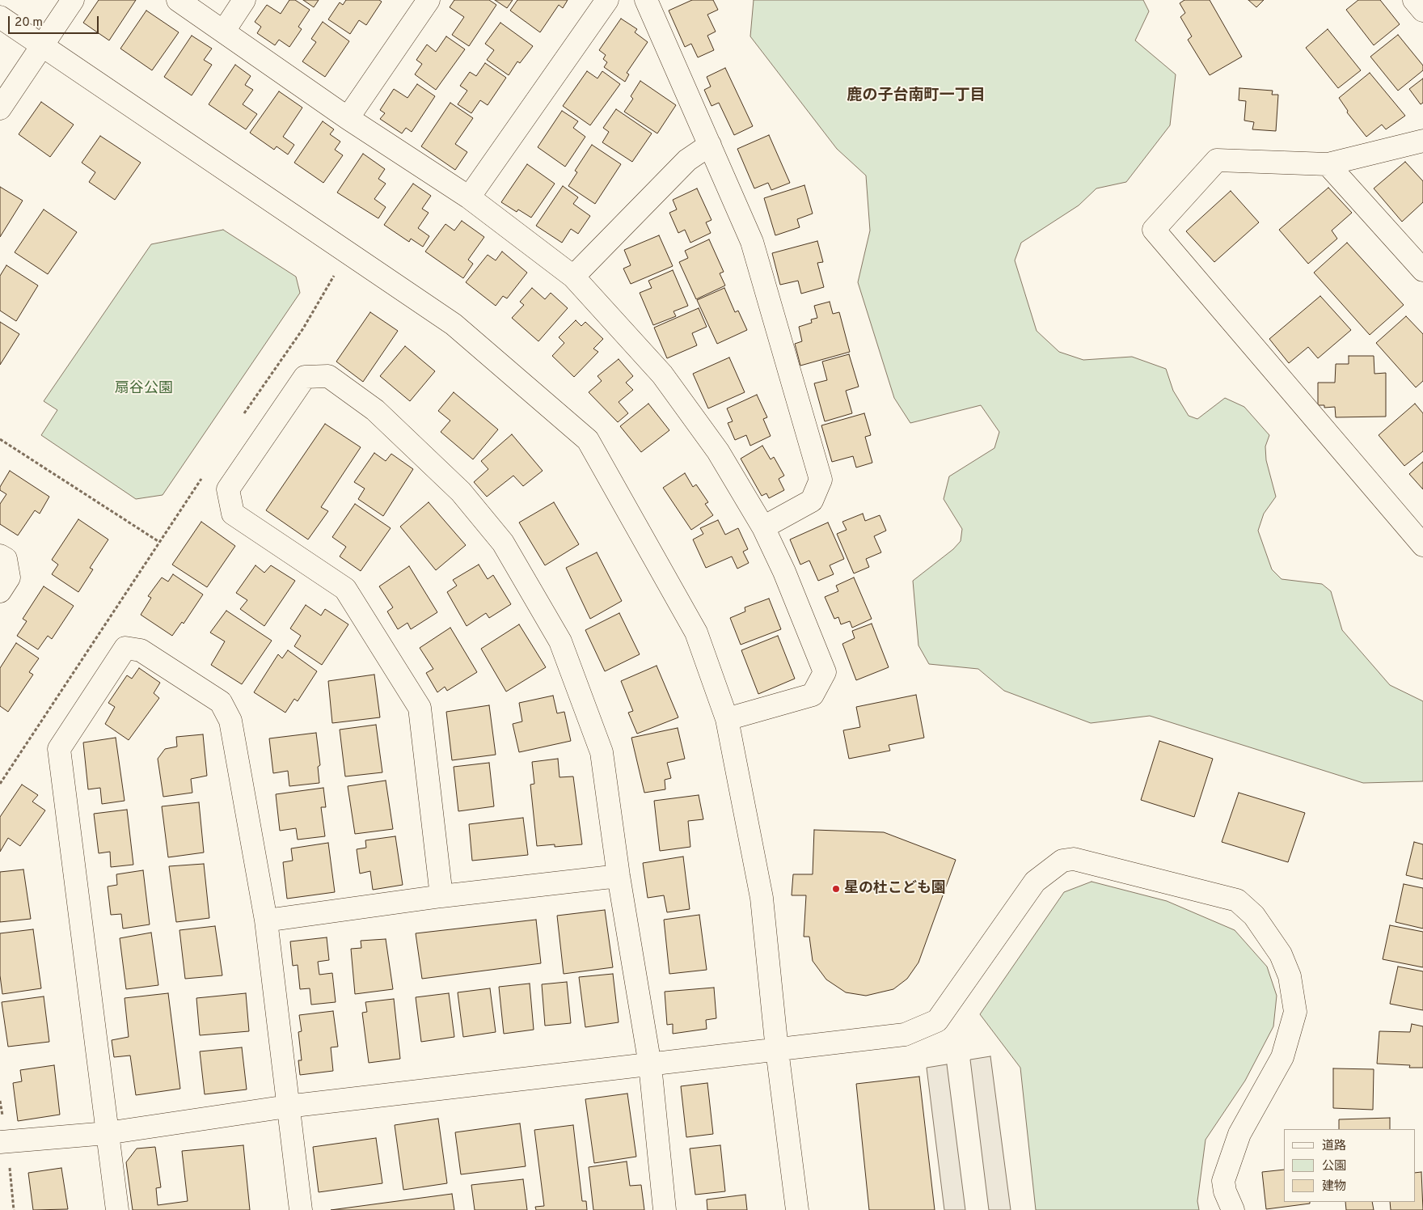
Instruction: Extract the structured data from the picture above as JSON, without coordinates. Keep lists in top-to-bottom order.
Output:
{
  "districts": ["鹿の子台南町一丁目"],
  "parks": ["扇谷公園"],
  "places": ["星の杜こども園"],
  "legend": ["道路", "公園", "建物"],
  "scale_bar": "20 m"
}
